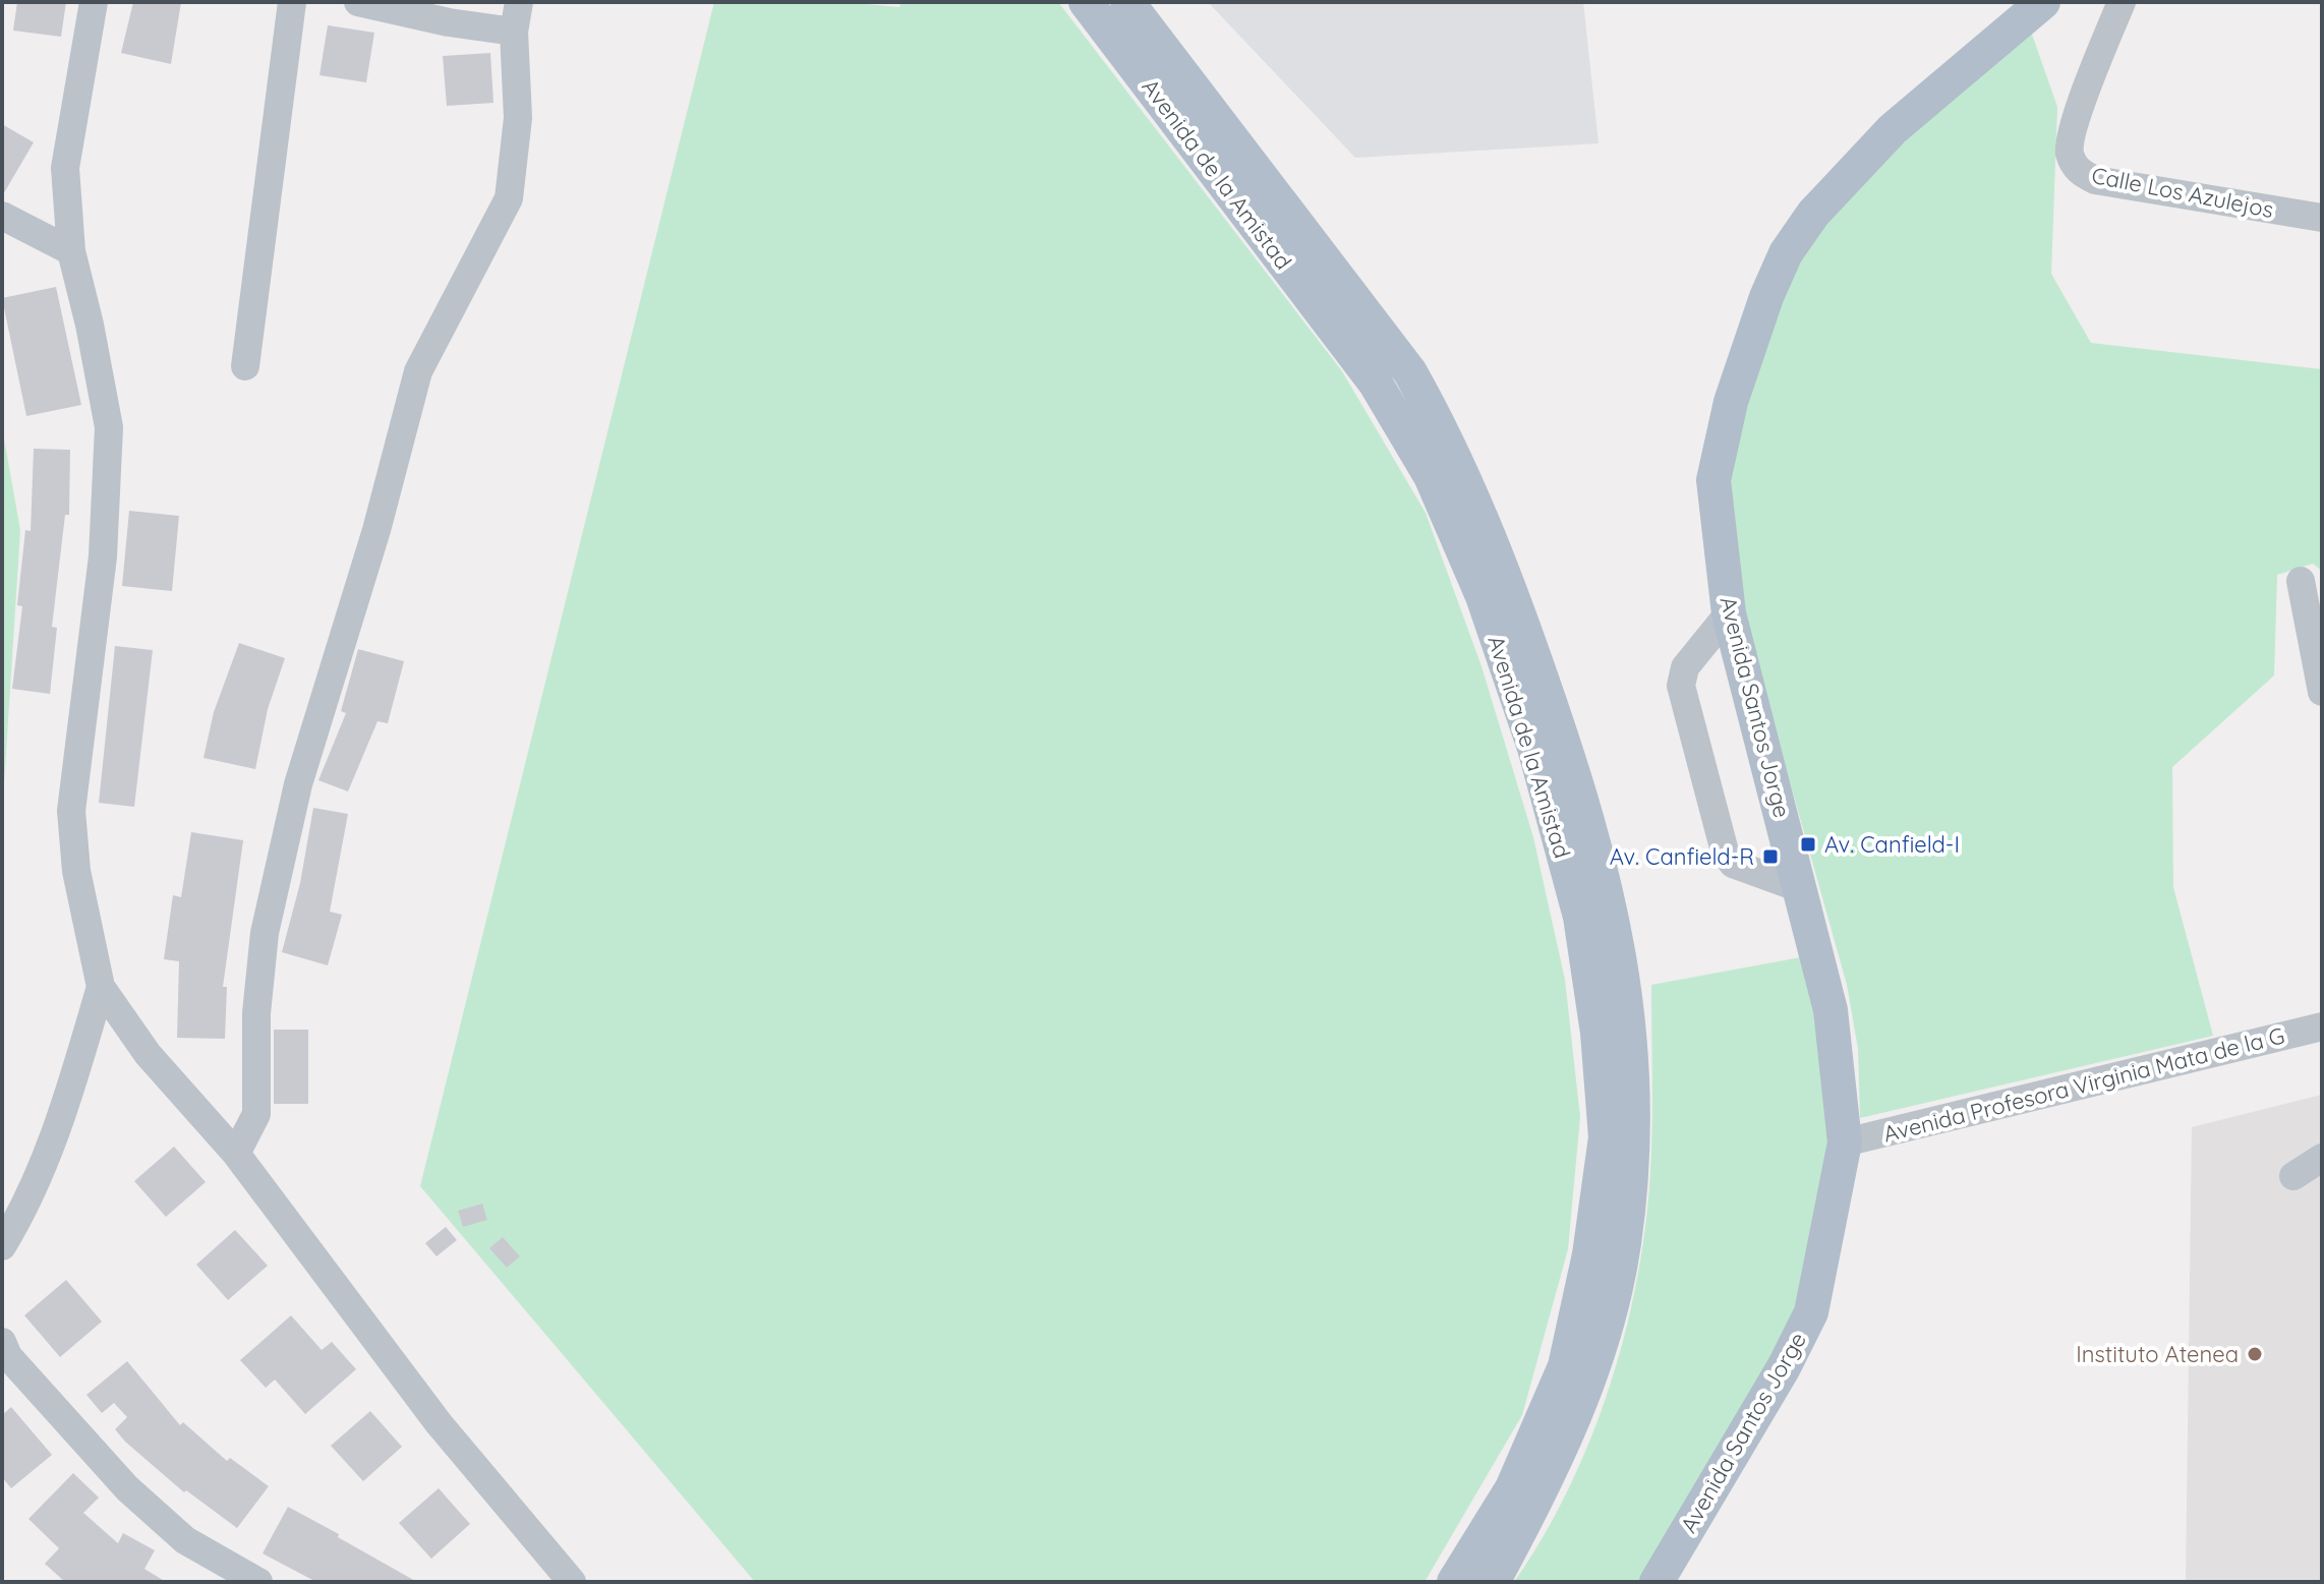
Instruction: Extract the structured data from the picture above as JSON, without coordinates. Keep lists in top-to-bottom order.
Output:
{
  "streets": {
    "main road": ["Avenida de la Amistad", "Avenida Santos Jorge"],
    "street": ["Calle Los Azulejos", "Avenida Profesora Virginia Mata de la G"]
  },
  "crossings": [
    ["Avenida Santos Jorge", "Avenida Profesora Virginia Mata de la G"]
  ],
  "places": {
    "transit": ["Av. Canfield-I", "Av. Canfield-R"],
    "other": ["Instituto Atenea"]
  }
}
